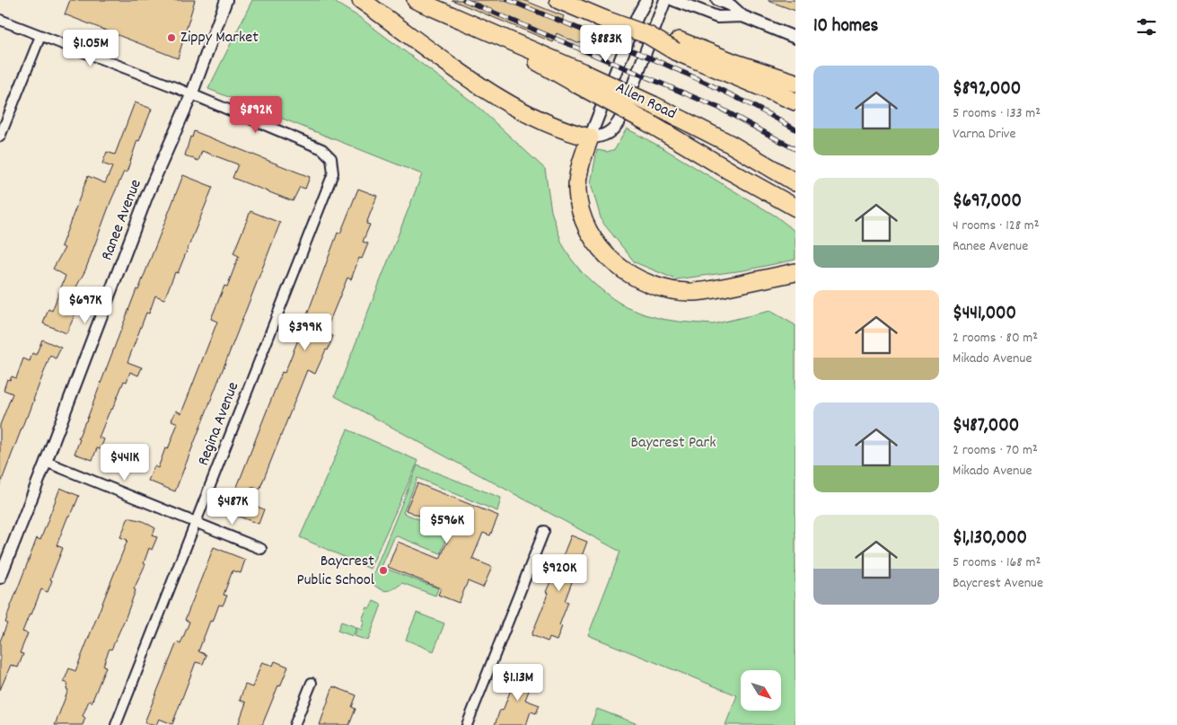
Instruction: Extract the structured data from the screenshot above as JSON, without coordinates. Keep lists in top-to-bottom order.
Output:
{
  "streets": {
    "highway": ["Allen Road"],
    "street": ["Ranee Avenue", "Regina Avenue"]
  },
  "crossings": [
    ["Ranee Avenue", "Regina Avenue"]
  ],
  "parks": ["Baycrest Park"],
  "places": ["Zippy Market", "Baycrest Public School"],
  "north": "bottom right",
  "page": {
    "heading": "10 homes",
    "price": [
      "$883K",
      "$1.05M",
      "$892K",
      "$697K",
      "$399K",
      "$441K",
      "$487K",
      "$596K",
      "$920K",
      "$1.13M"
    ],
    "list": [
      {
        "name": "$892,000",
        "note": "5 rooms · 133 m² · Varna Drive"
      },
      {
        "name": "$697,000",
        "note": "4 rooms · 128 m² · Ranee Avenue"
      },
      {
        "name": "$441,000",
        "note": "2 rooms · 80 m² · Mikado Avenue"
      },
      {
        "name": "$487,000",
        "note": "2 rooms · 70 m² · Mikado Avenue"
      },
      {
        "name": "$1,130,000",
        "note": "5 rooms · 168 m² · Baycrest Avenue"
      }
    ]
  }
}
